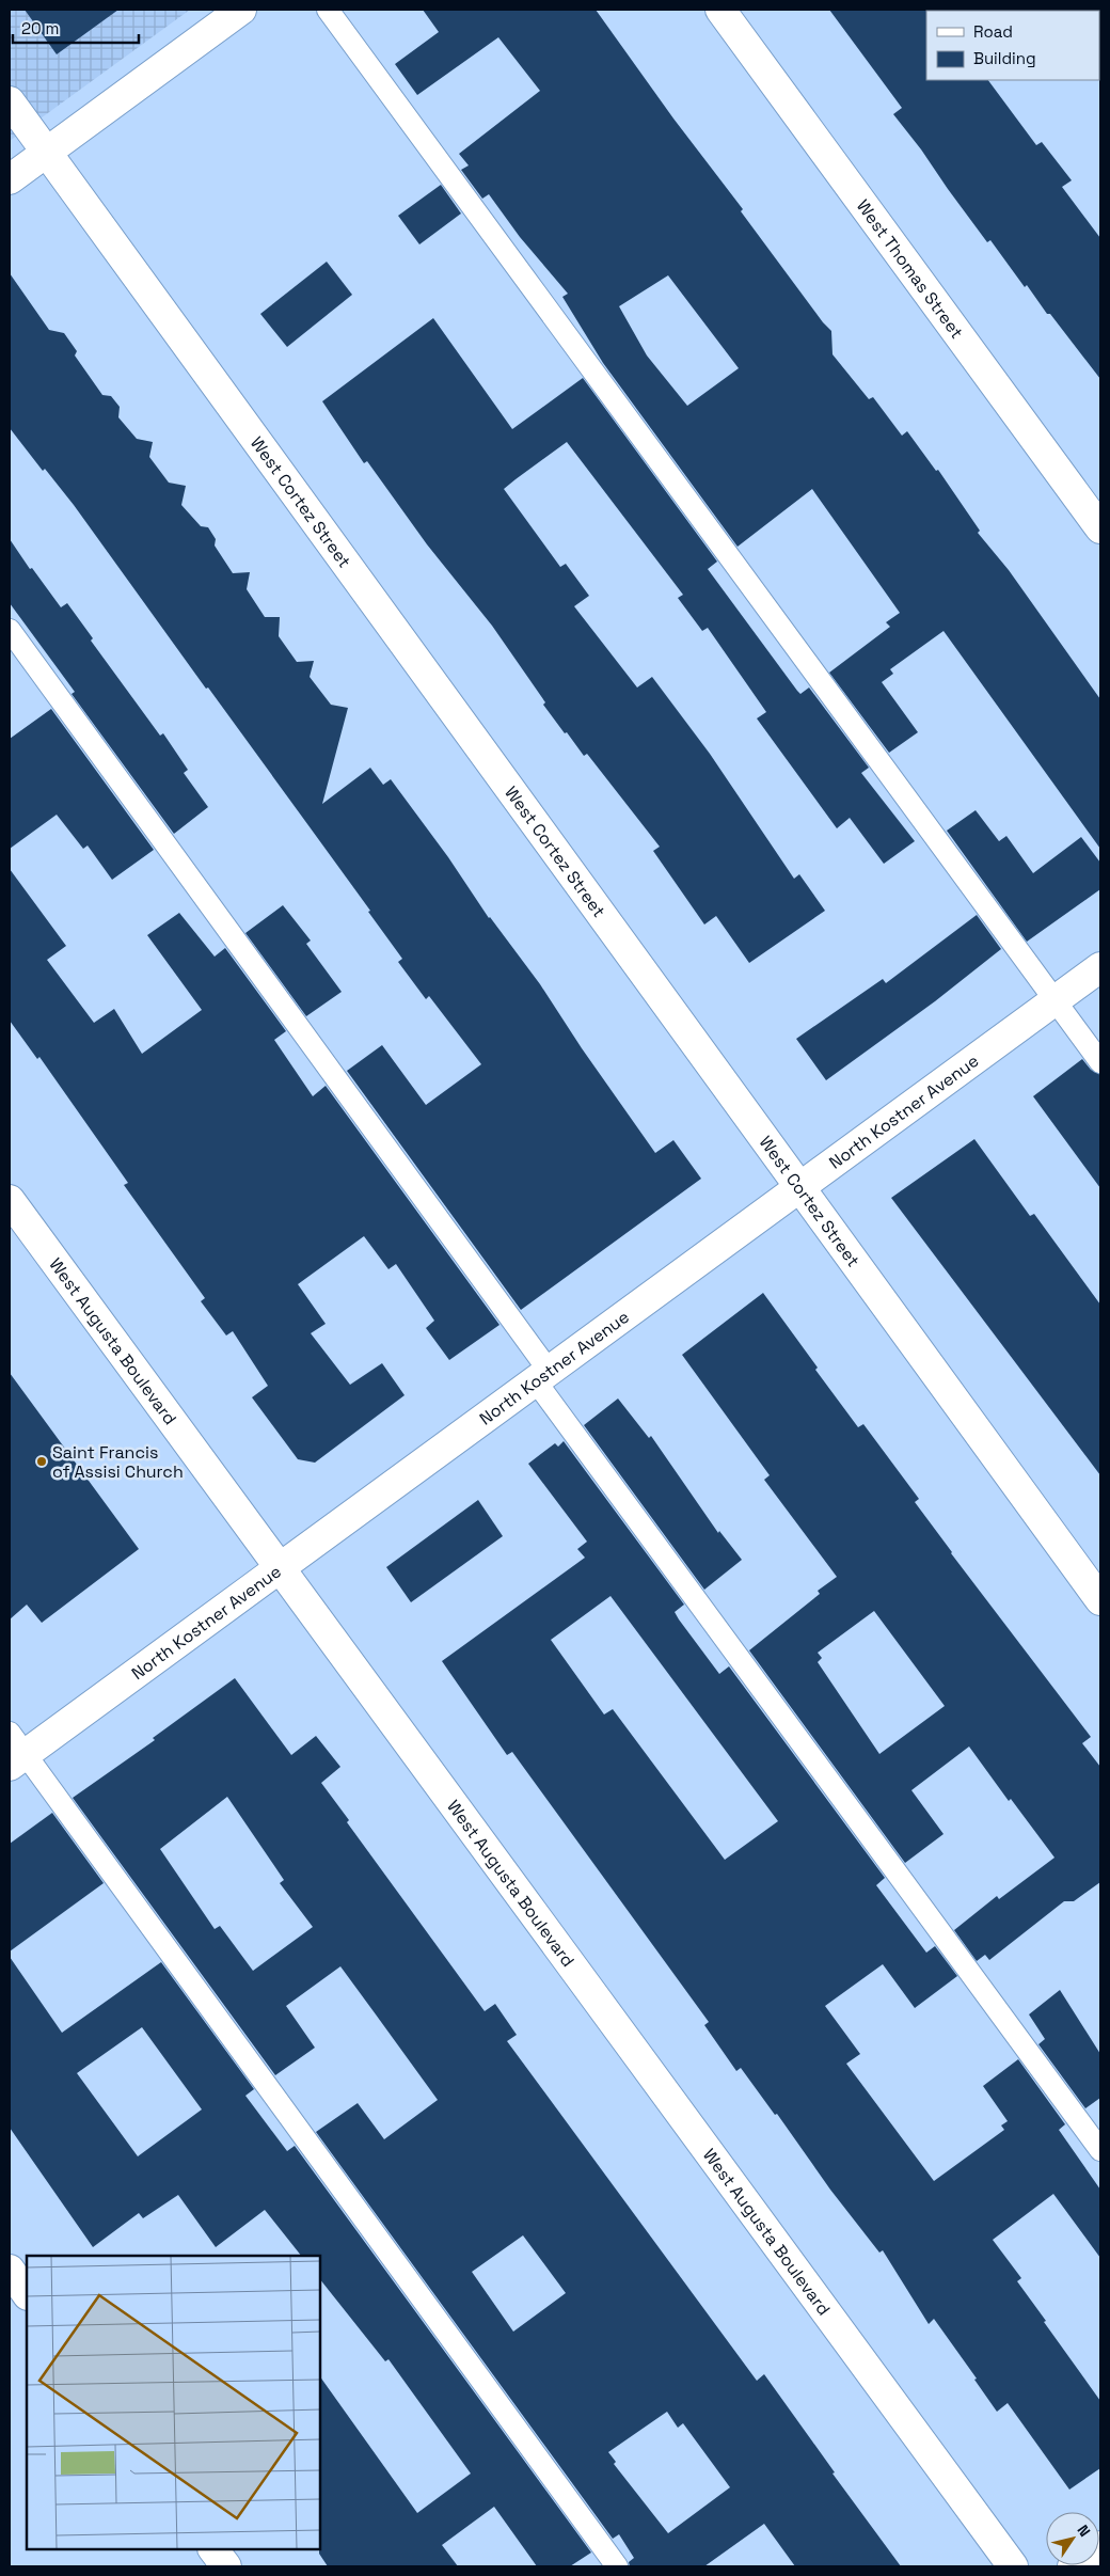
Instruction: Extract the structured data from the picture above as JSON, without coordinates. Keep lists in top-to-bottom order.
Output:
{
  "streets": {
    "street": [
      "West Thomas Street",
      "West Cortez Street",
      "North Kostner Avenue",
      "West Augusta Boulevard"
    ]
  },
  "crossings": [
    ["West Cortez Street", "North Kostner Avenue"],
    ["North Kostner Avenue", "West Augusta Boulevard"]
  ],
  "places": ["Saint Francis of Assisi Church"],
  "legend": ["Road", "Building"],
  "scale_bar": "20 m",
  "north": "top right"
}
